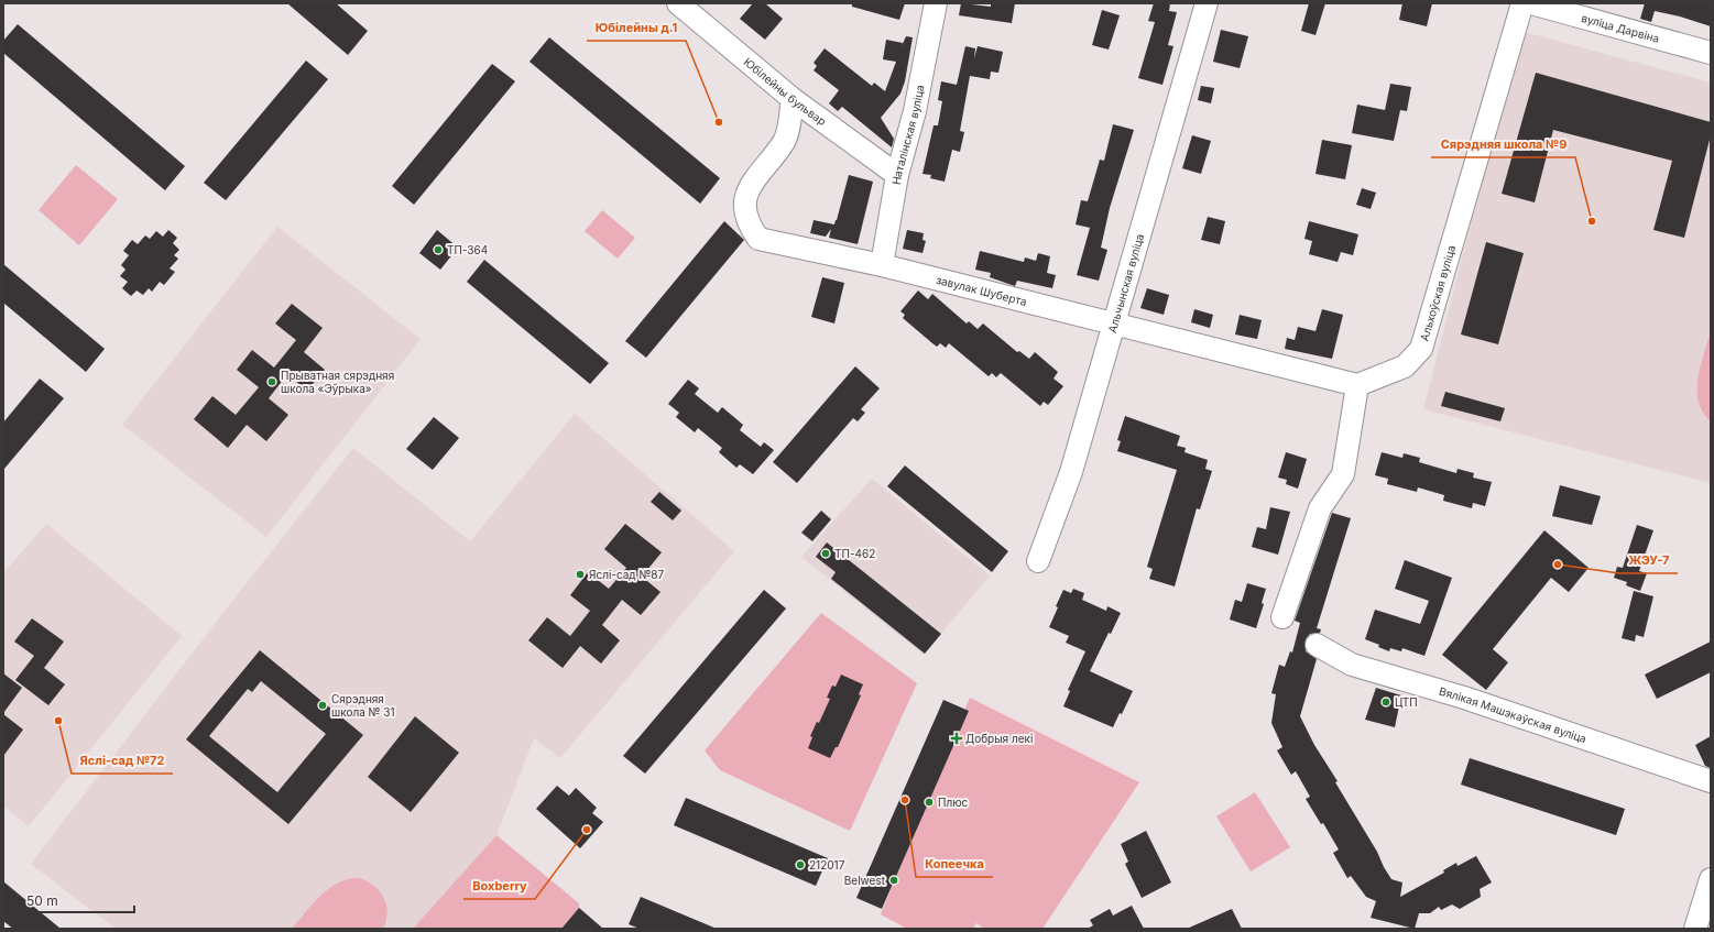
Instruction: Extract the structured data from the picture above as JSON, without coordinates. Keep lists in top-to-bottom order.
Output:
{
  "streets": {
    "street": [
      "вуліца Дарвіна",
      "Юбілейны бульвар",
      "Наталінская вуліца",
      "Альчынская вуліца",
      "завулак Шуберта",
      "Альхоўская вуліца",
      "Вялікая Машэкаўская вуліца"
    ]
  },
  "crossings": [
    ["Юбілейны бульвар", "Наталінская вуліца"],
    ["Юбілейны бульвар", "завулак Шуберта"],
    ["Наталінская вуліца", "завулак Шуберта"],
    ["Альчынская вуліца", "завулак Шуберта"],
    ["завулак Шуберта", "Альхоўская вуліца"]
  ],
  "places": {
    "other": [
      "Юбілейны д.1",
      "Сярэдняя школа №9",
      "ТП-364",
      "Прыватная сярэдняя школа «Эўрыка»",
      "ТП-462",
      "ЖЭУ-7",
      "Яслі-сад №87",
      "ЦТП",
      "Сярэдняя школа № 31",
      "Яслі-сад №72",
      "Копеечка",
      "Плюс",
      "Boxberry",
      "212017",
      "Belwest"
    ],
    "health": ["Добрыя лекі"]
  },
  "scale_bar": "50 m"
}
